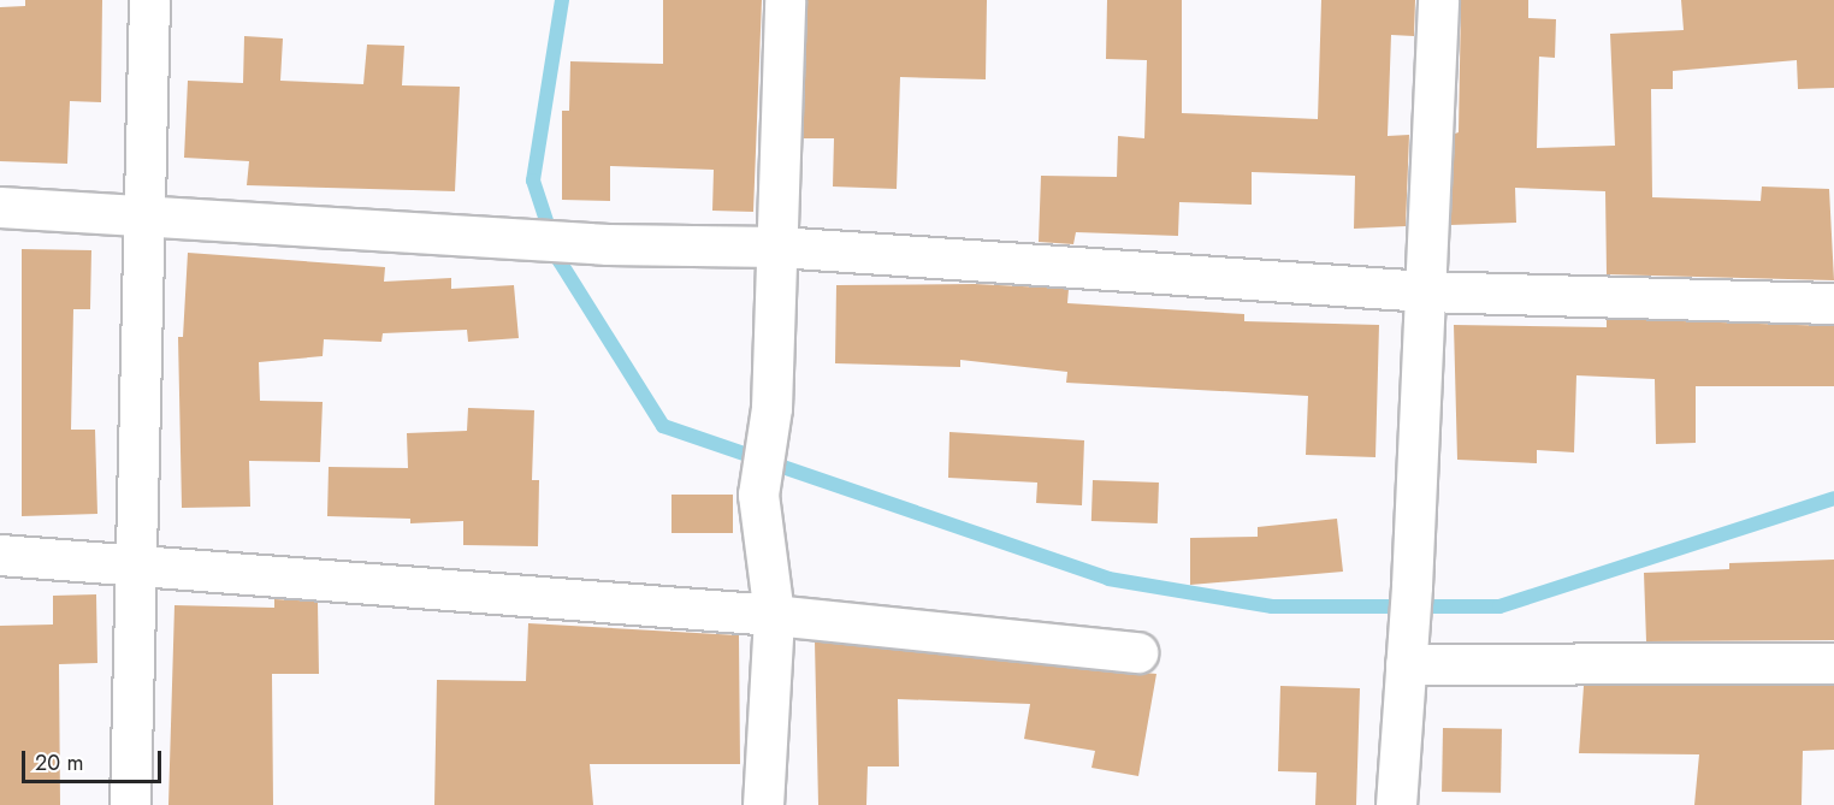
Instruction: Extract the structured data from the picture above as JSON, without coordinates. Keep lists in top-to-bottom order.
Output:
{
  "scale_bar": "20 m"
}
